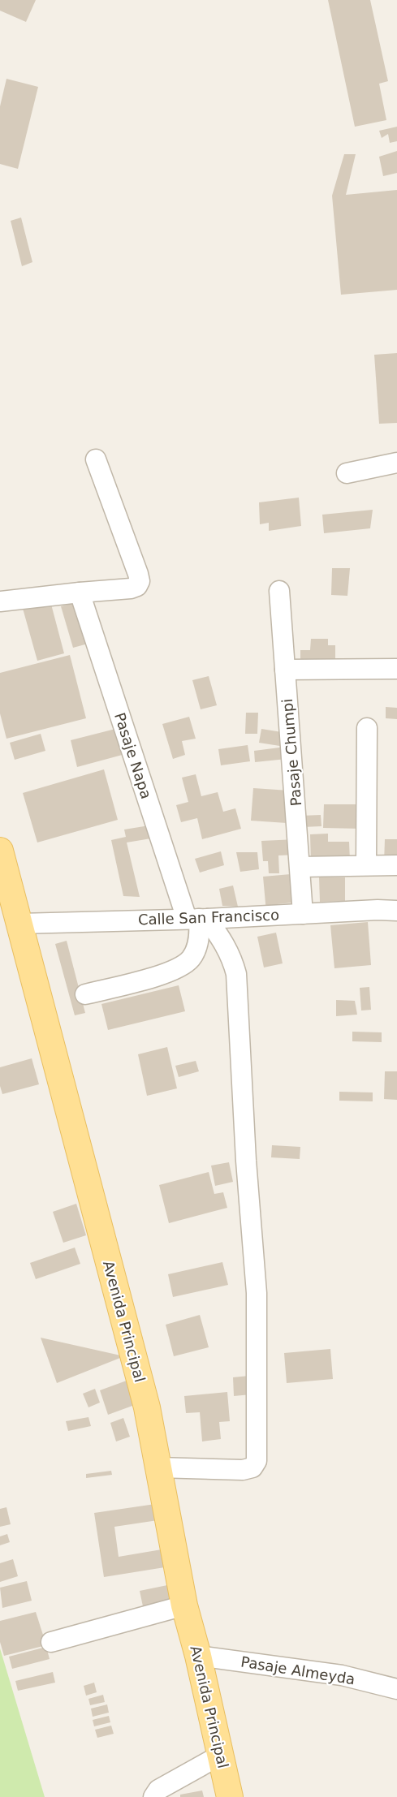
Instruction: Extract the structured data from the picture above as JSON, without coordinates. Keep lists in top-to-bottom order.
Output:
{
  "streets": {
    "main road": ["Avenida Principal"],
    "street": [
      "Pasaje Chumpi",
      "Pasaje Napa",
      "Calle San Francisco",
      "Pasaje Almeyda"
    ]
  },
  "crossings": [
    ["Pasaje Chumpi", "Calle San Francisco"],
    ["Pasaje Napa", "Calle San Francisco"],
    ["Calle San Francisco", "Avenida Principal"],
    ["Avenida Principal", "Pasaje Almeyda"]
  ]
}
